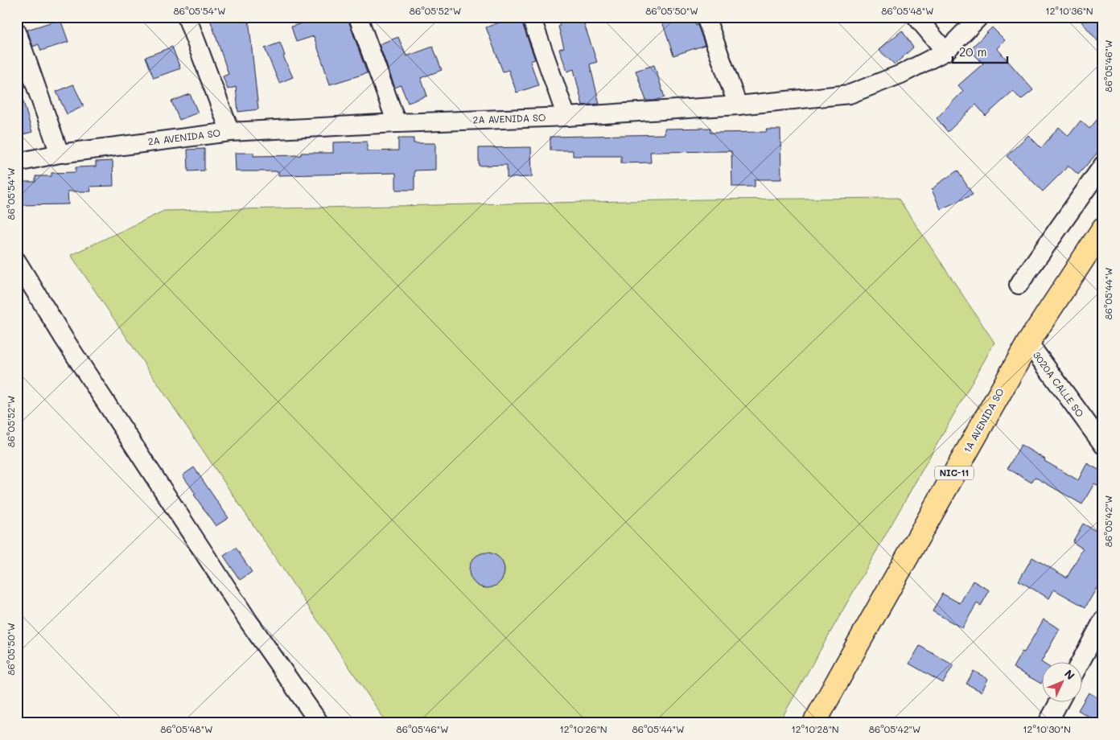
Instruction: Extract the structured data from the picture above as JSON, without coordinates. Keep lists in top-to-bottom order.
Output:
{
  "streets": {
    "highway": ["1A AVENIDA SO", "NIC-11"],
    "street": ["2A AVENIDA SO", "3020A CALLE SO"]
  },
  "crossings": [
    ["3020A CALLE SO", "1A AVENIDA SO"]
  ],
  "scale_bar": "20 m",
  "north": "top right",
  "coordinates": [
    "86°05'54\"W",
    "86°05'52\"W",
    "86°05'50\"W",
    "86°05'48\"W",
    "12°10'36\"N",
    "86°05'46\"W",
    "86°05'44\"W",
    "86°05'42\"W",
    "12°10'26\"N",
    "12°10'28\"N",
    "12°10'30\"N"
  ]
}
